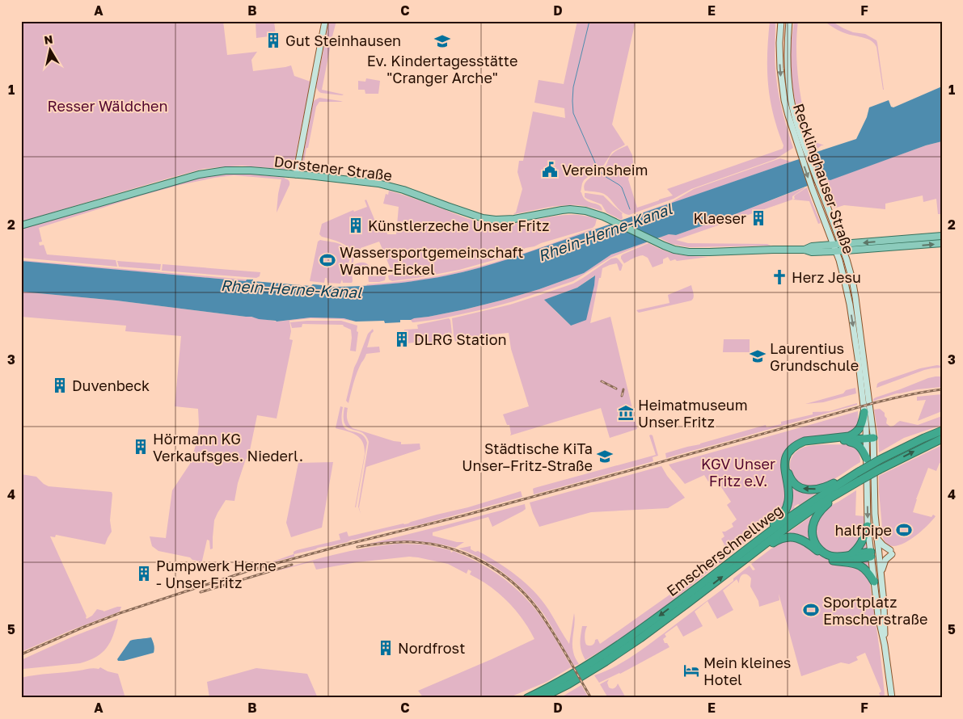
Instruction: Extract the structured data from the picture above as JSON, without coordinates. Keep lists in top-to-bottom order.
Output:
{
  "streets": {
    "highway": ["Emscherschnellweg"],
    "main road": ["Dorstener Straße", "Recklinghauser Straße"]
  },
  "crossings": [
    ["Dorstener Straße", "Recklinghauser Straße"]
  ],
  "water": ["Rhein-Herne-Kanal"],
  "parks": ["Resser Wäldchen", "KGV Unser Fritz e.V."],
  "places": {
    "building": [
      "Gut Steinhausen",
      "Klaeser",
      "Künstlerzeche Unser Fritz",
      "DLRG Station",
      "Duvenbeck",
      "Hörmann KG Verkaufsges. Niederl.",
      "Pumpwerk Herne - Unser Fritz",
      "Nordfrost"
    ],
    "school or university": ["Ev. Kindertagesstätte \"Cranger Arche\"", "Laurentius Grundschule", "Städtische KiTa Unser–Fritz-Straße"],
    "public building": ["Vereinsheim"],
    "sports": ["Wassersportgemeinschaft Wanne-Eickel", "halfpipe", "Sportplatz Emscherstraße"],
    "church": ["Herz Jesu"],
    "museum": ["Heimatmuseum Unser Fritz"],
    "hotel": ["Mein kleines Hotel"]
  },
  "north": "top",
  "grid": {
    "columns": [
      "A",
      "B",
      "C",
      "D",
      "E",
      "F"
    ],
    "rows": [
      "1",
      "2",
      "3",
      "4",
      "5"
    ]
  }
}
